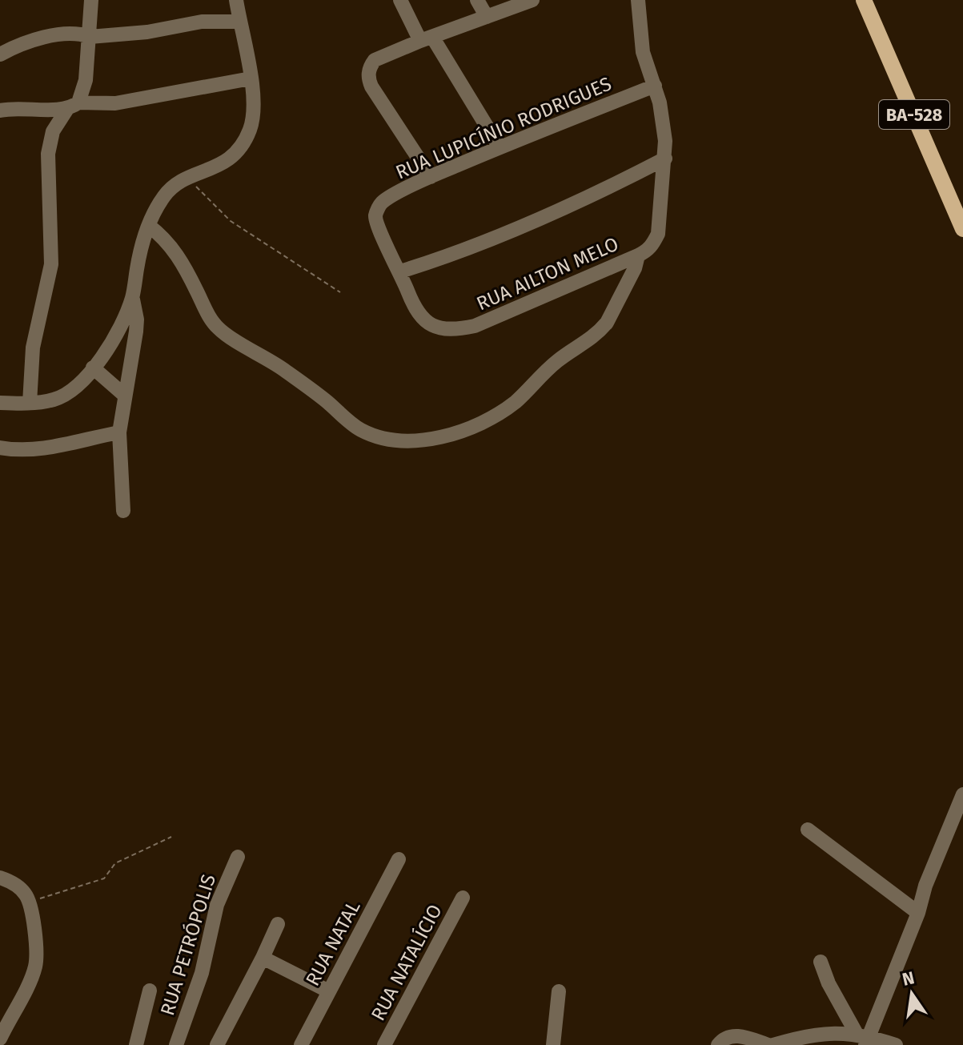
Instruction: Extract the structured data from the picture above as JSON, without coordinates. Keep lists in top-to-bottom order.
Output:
{
  "streets": {
    "main road": ["BA-528"],
    "street": [
      "RUA LUPICÍNIO RODRIGUES",
      "RUA AILTON MELO",
      "RUA NATAL",
      "RUA PETRÓPOLIS",
      "RUA NATALÍCIO"
    ]
  },
  "crossings": [
    ["RUA LUPICÍNIO RODRIGUES", "RUA AILTON MELO"]
  ],
  "north": "top"
}
